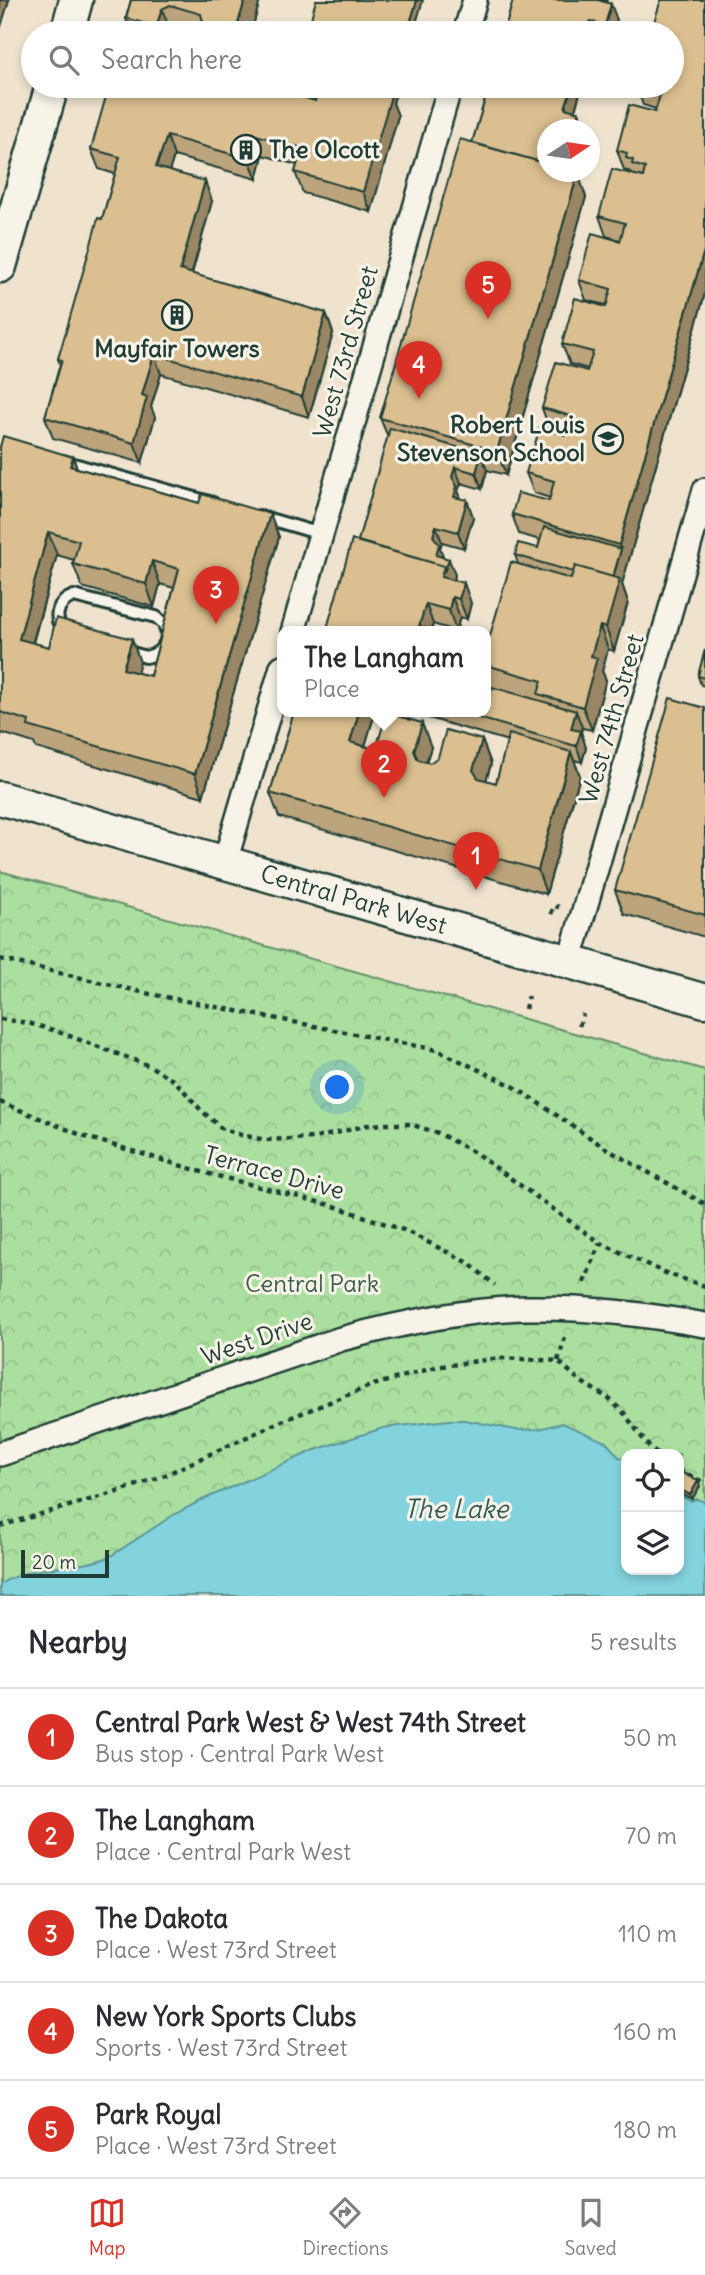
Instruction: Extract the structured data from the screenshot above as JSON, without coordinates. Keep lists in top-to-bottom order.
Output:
{
  "streets": {
    "main road": ["Central Park West"],
    "street": ["West 73rd Street", "West 74th Street", "West Drive"],
    "path": ["Terrace Drive"]
  },
  "crossings": [
    ["West 74th Street", "Central Park West"],
    ["Terrace Drive", "West Drive"]
  ],
  "water": ["The Lake"],
  "parks": ["Central Park"],
  "places": {
    "building": ["The Olcott", "Mayfair Towers"],
    "school or university": ["Robert Louis Stevenson School"]
  },
  "scale_bar": "20 m",
  "north": "right",
  "page": {
    "search": "Search here",
    "pins": [
      "5",
      "4",
      "3",
      "2",
      "1"
    ],
    "popup": ["The Langham", "Place"],
    "scale": "20 m",
    "heading": ["Nearby", "5 results"],
    "list": [
      {
        "mark": "1",
        "name": "Central Park West & West 74th Street",
        "note": "Bus stop · Central Park West",
        "value": "50 m"
      },
      {
        "mark": "2",
        "name": "The Langham",
        "note": "Place · Central Park West",
        "value": "70 m"
      },
      {
        "mark": "3",
        "name": "The Dakota",
        "note": "Place · West 73rd Street",
        "value": "110 m"
      },
      {
        "mark": "4",
        "name": "New York Sports Clubs",
        "note": "Sports · West 73rd Street",
        "value": "160 m"
      },
      {
        "mark": "5",
        "name": "Park Royal",
        "note": "Place · West 73rd Street",
        "value": "180 m"
      }
    ],
    "nav": ["Map", "Directions", "Saved"]
  }
}
